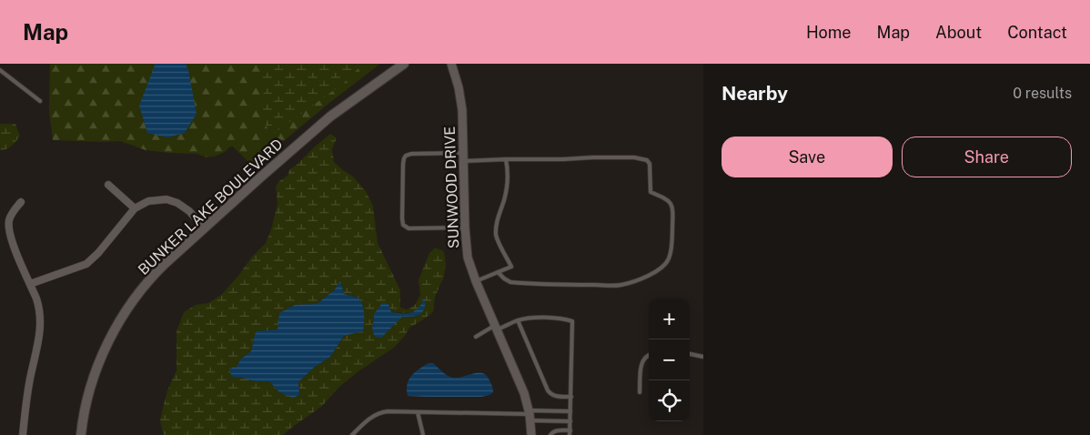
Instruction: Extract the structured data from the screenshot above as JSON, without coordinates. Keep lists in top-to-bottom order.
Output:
{
  "streets": {
    "main road": ["BUNKER LAKE BOULEVARD"],
    "street": ["SUNWOOD DRIVE"]
  },
  "page": {
    "header": "Map",
    "nav": [
      "Home",
      "Map",
      "About",
      "Contact"
    ],
    "heading": ["Nearby", "0 results"],
    "buttons": ["Save", "Share"],
    "map_buttons": ["+", "−"]
  }
}
